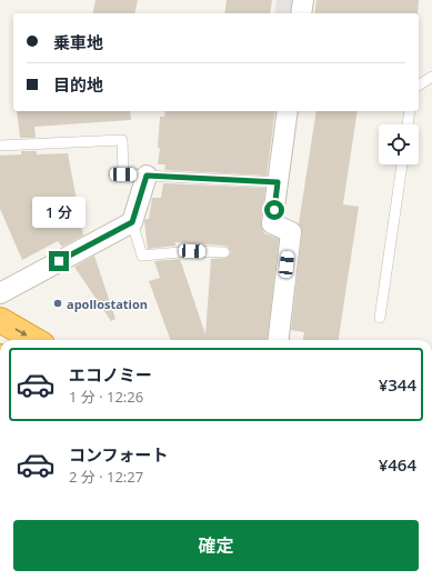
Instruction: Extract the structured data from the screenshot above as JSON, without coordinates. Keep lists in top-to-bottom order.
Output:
{
  "places": ["apollostation"],
  "page": {
    "banner": ["乗車地", "目的地"],
    "bubble": "1 分",
    "list": [
      {
        "name": "エコノミー",
        "note": "1 分 · 12:26",
        "value": "¥344"
      },
      {
        "name": "コンフォート",
        "note": "2 分 · 12:27",
        "value": "¥464"
      }
    ],
    "buttons": "確定"
  }
}
